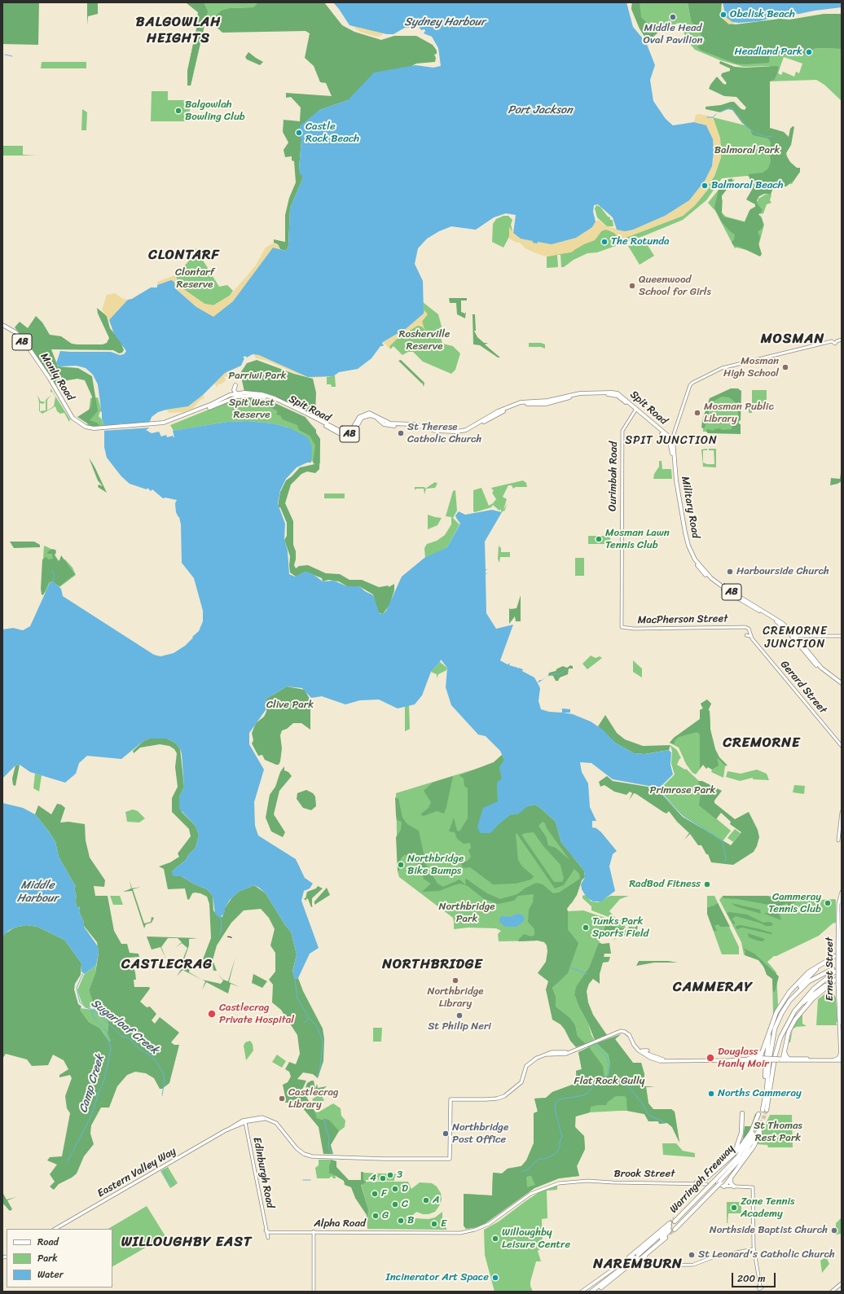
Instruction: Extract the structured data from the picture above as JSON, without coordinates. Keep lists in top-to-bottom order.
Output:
{
  "streets": {
    "highway": [
      "A8",
      "Manly Road",
      "Spit Road",
      "Military Road",
      "Warringah Freeway"
    ],
    "main road": [
      "Ourimbah Road",
      "MacPherson Street",
      "Gerard Street",
      "Ernest Street",
      "Eastern Valley Way",
      "Edinburgh Road",
      "Brook Street",
      "Alpha Road"
    ]
  },
  "crossings": [
    ["Manly Road", "Spit Road"],
    ["Spit Road", "Ourimbah Road"],
    ["Spit Road", "Military Road"],
    ["Ourimbah Road", "MacPherson Street"],
    ["MacPherson Street", "Gerard Street"],
    ["Eastern Valley Way", "Edinburgh Road"],
    ["Edinburgh Road", "Alpha Road"],
    ["Brook Street", "Warringah Freeway"],
    ["Brook Street", "Alpha Road"]
  ],
  "districts": [
    "BALGOWLAH HEIGHTS",
    "CLONTARF",
    "MOSMAN",
    "SPIT JUNCTION",
    "CREMORNE JUNCTION",
    "CREMORNE",
    "CASTLECRAG",
    "NORTHBRIDGE",
    "CAMMERAY",
    "WILLOUGHBY EAST",
    "NAREMBURN"
  ],
  "water": [
    "Sydney Harbour",
    "Port Jackson",
    "Middle Harbour",
    "Sugarloaf Creek",
    "Camp Creek"
  ],
  "parks": [
    "Balmoral Park",
    "Clontarf Reserve",
    "Rosherville Reserve",
    "Parriwi Park",
    "Spit West Reserve",
    "Clive Park",
    "Primrose Park",
    "Northbridge Park",
    "Flat Rock Gully",
    "St Thomas Rest Park"
  ],
  "places": [
    "Obelisk Beach",
    "Middle Head Oval Pavilion",
    "Headland Park",
    "Balgowlah Bowling Club",
    "Castle Rock Beach",
    "Balmoral Beach",
    "The Rotunda",
    "Queenwood School for Girls",
    "Mosman High School",
    "Mosman Public Library",
    "St Therese Catholic Church",
    "Mosman Lawn Tennis Club",
    "Harbourside Church",
    "Northbridge Bike Bumps",
    "RadBod Fitness",
    "Cammeray Tennis Club",
    "Tunks Park Sports Field",
    "Northbridge Library",
    "Castlecrag Private Hospital",
    "St Philip Neri",
    "Douglass Hanly Moir",
    "Norths Cammeray",
    "Castlecrag Library",
    "Northbridge Post Office",
    "3",
    "4",
    "D",
    "F",
    "A",
    "C",
    "Zone Tennis Academy",
    "G",
    "B",
    "E",
    "Northside Baptist Church",
    "Willoughby Leisure Centre",
    "St Leonard's Catholic Church",
    "Incinerator Art Space"
  ],
  "legend": ["Road", "Park", "Water"],
  "scale_bar": "200 m"
}
